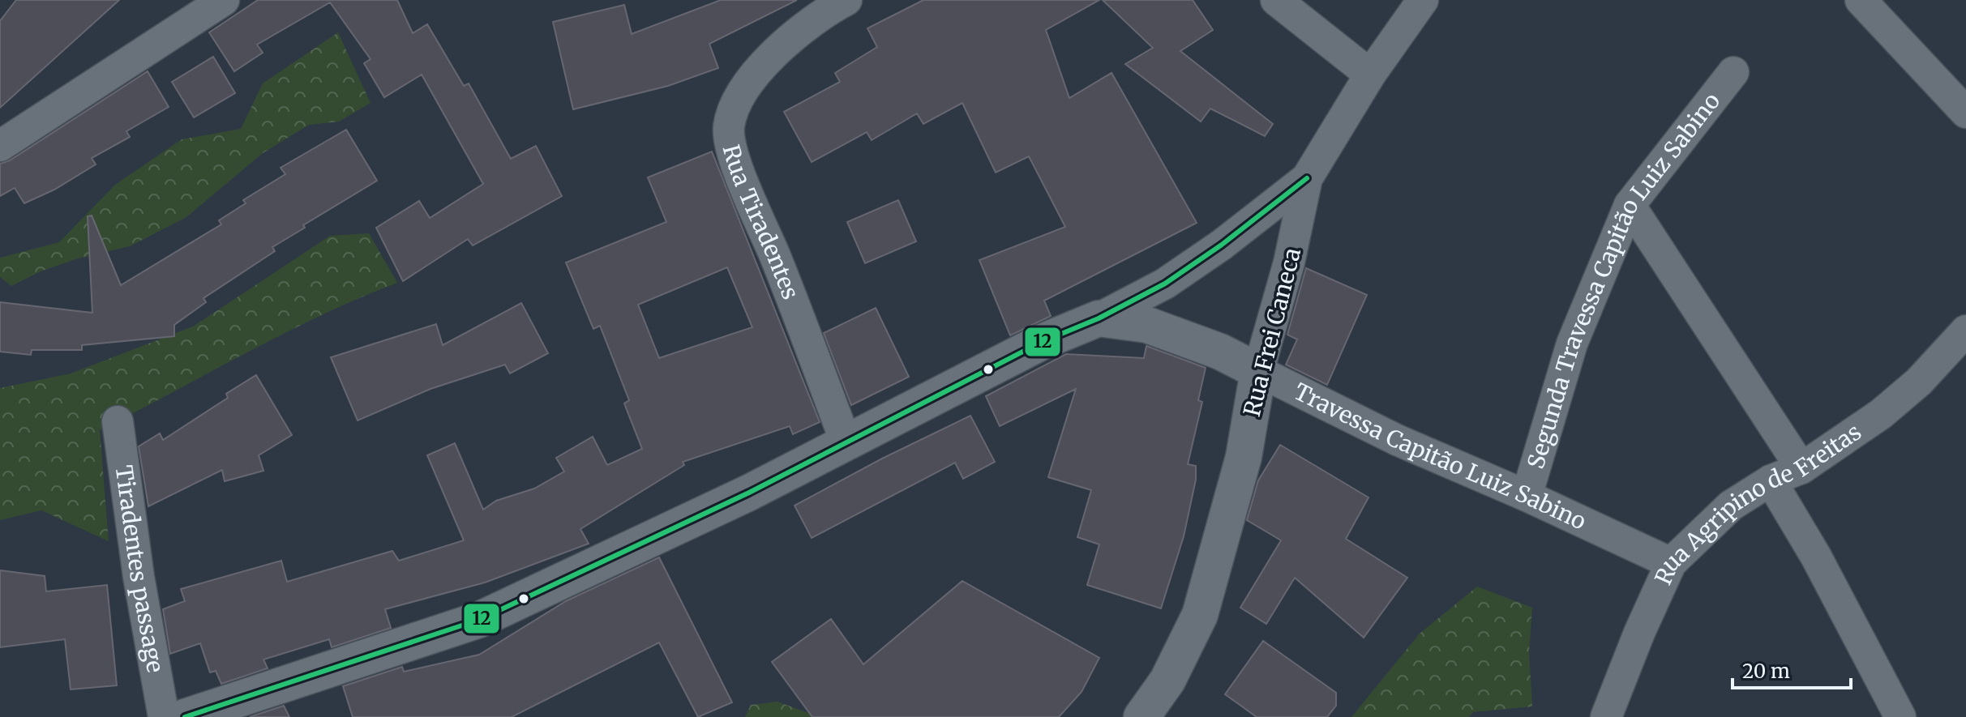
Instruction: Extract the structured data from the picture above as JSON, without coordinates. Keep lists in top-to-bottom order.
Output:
{
  "streets": {
    "street": [
      "Rua Tiradentes",
      "Segunda Travessa Capitão Luiz Sabino",
      "Rua Frei Caneca",
      "Travessa Capitão Luiz Sabino",
      "Rua Agripino de Freitas",
      "Tiradentes passage"
    ]
  },
  "crossings": [
    ["Segunda Travessa Capitão Luiz Sabino", "Travessa Capitão Luiz Sabino"],
    ["Rua Frei Caneca", "Travessa Capitão Luiz Sabino"],
    ["Travessa Capitão Luiz Sabino", "Rua Agripino de Freitas"]
  ],
  "lines": ["transit line 12"],
  "scale_bar": "20 m"
}
